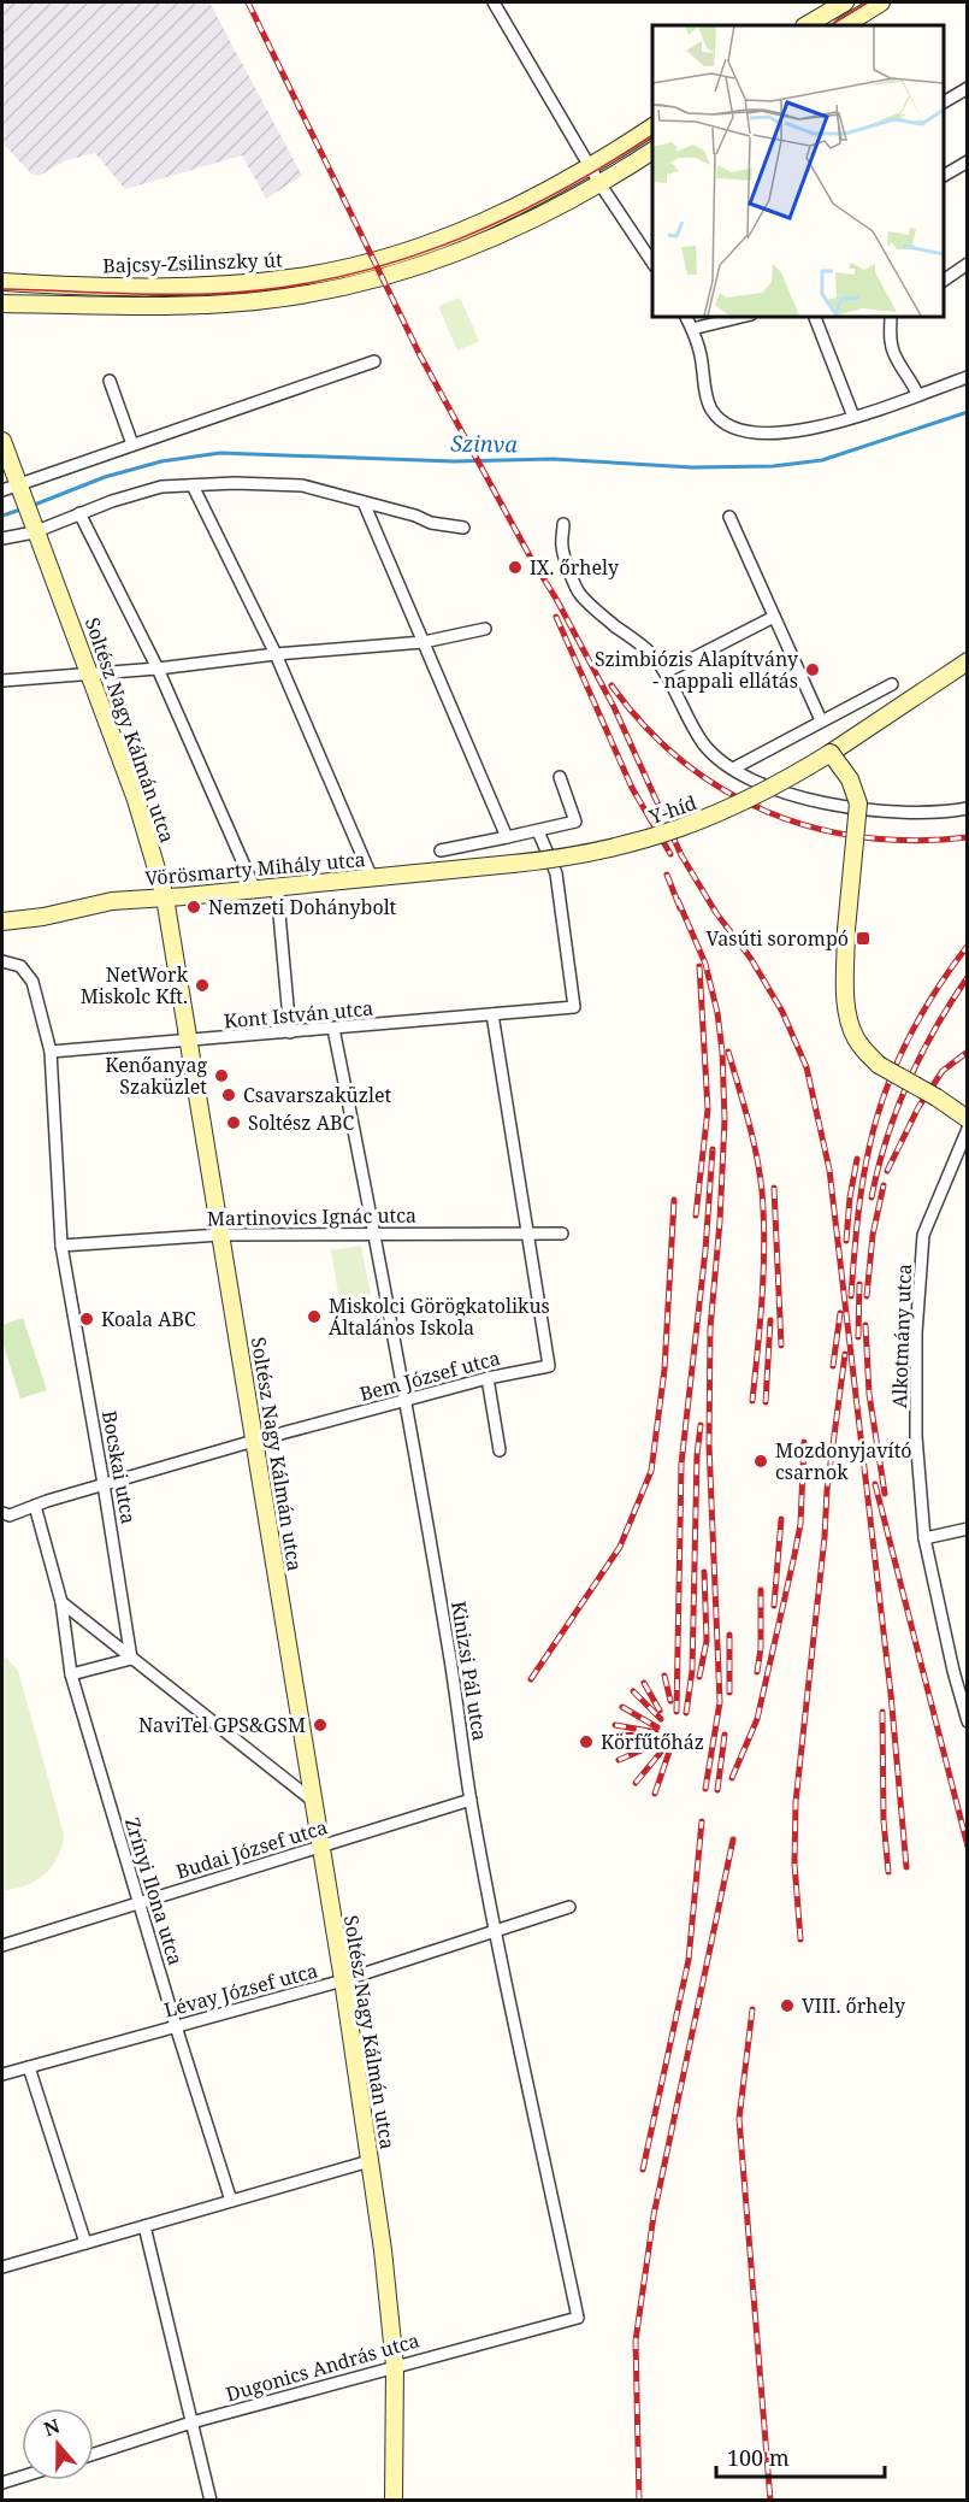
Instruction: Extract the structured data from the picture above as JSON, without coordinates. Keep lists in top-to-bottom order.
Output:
{
  "streets": {
    "street": [
      "Bajcsy-Zsilinszky út",
      "Soltész Nagy Kálmán utca",
      "Y-híd",
      "Vörösmarty Mihály utca",
      "Kont István utca",
      "Martinovics Ignác utca",
      "Alkotmány utca",
      "Bem József utca",
      "Bocskai utca",
      "Kinizsi Pál utca",
      "Budai József utca",
      "Zrínyi Ilona utca",
      "Lévay József utca",
      "Dugonics András utca"
    ]
  },
  "crossings": [
    ["Soltész Nagy Kálmán utca", "Vörösmarty Mihály utca"],
    ["Soltész Nagy Kálmán utca", "Kont István utca"],
    ["Soltész Nagy Kálmán utca", "Martinovics Ignác utca"],
    ["Soltész Nagy Kálmán utca", "Bem József utca"],
    ["Soltész Nagy Kálmán utca", "Budai József utca"],
    ["Soltész Nagy Kálmán utca", "Lévay József utca"],
    ["Soltész Nagy Kálmán utca", "Dugonics András utca"],
    ["Y-híd", "Vörösmarty Mihály utca"],
    ["Kont István utca", "Bem József utca"],
    ["Kont István utca", "Bocskai utca"],
    ["Kont István utca", "Kinizsi Pál utca"],
    ["Martinovics Ignác utca", "Bem József utca"],
    ["Martinovics Ignác utca", "Bocskai utca"],
    ["Martinovics Ignác utca", "Kinizsi Pál utca"],
    ["Bem József utca", "Bocskai utca"],
    ["Bem József utca", "Kinizsi Pál utca"],
    ["Bem József utca", "Zrínyi Ilona utca"],
    ["Kinizsi Pál utca", "Budai József utca"],
    ["Kinizsi Pál utca", "Lévay József utca"],
    ["Kinizsi Pál utca", "Dugonics András utca"],
    ["Budai József utca", "Zrínyi Ilona utca"],
    ["Zrínyi Ilona utca", "Lévay József utca"]
  ],
  "water": ["Szinva"],
  "places": {
    "other": [
      "IX. őrhely",
      "Szimbiózis Alapítvány - nappali ellátás",
      "Nemzeti Dohánybolt",
      "NetWork Miskolc Kft.",
      "Kenőanyag Szaküzlet",
      "Csavarszaküzlet",
      "Soltész ABC",
      "Miskolci Görögkatolikus Általános Iskola",
      "Koala ABC",
      "Mozdonyjavító csarnok",
      "NaviTel GPS&GSM",
      "Körfűtőház",
      "VIII. őrhely"
    ],
    "transit": ["Vasúti sorompó"]
  },
  "scale_bar": "100 m",
  "north": "top"
}
